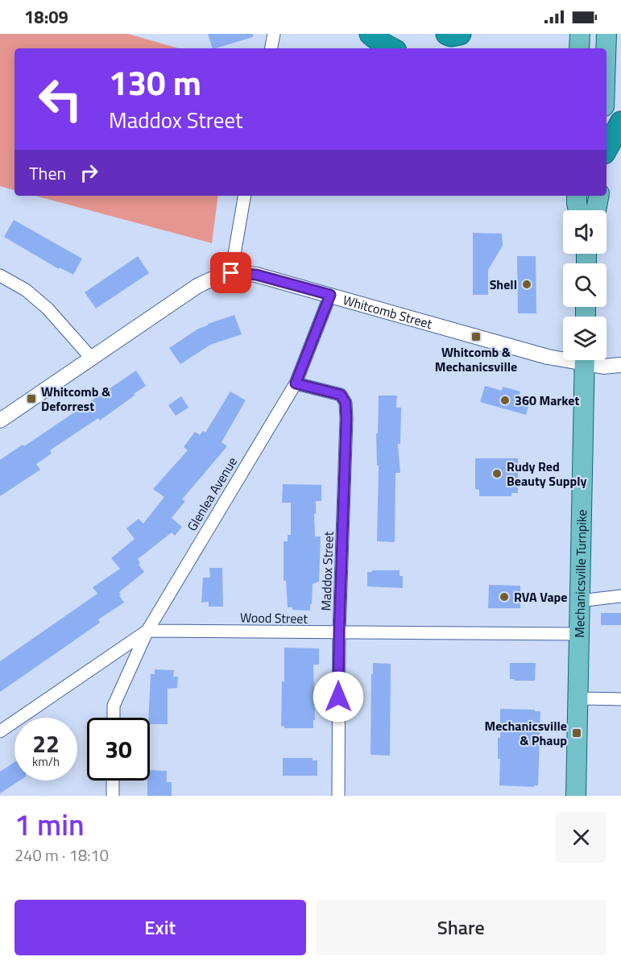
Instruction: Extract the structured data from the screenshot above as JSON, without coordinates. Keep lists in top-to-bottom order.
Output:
{
  "streets": {
    "main road": ["Mechanicsville Turnpike"],
    "street": [
      "Whitcomb Street",
      "Glenlea Avenue",
      "Maddox Street",
      "Wood Street"
    ]
  },
  "crossings": [
    ["Whitcomb Street", "Glenlea Avenue"],
    ["Glenlea Avenue", "Maddox Street"],
    ["Glenlea Avenue", "Wood Street"],
    ["Maddox Street", "Wood Street"],
    ["Mechanicsville Turnpike", "Wood Street"]
  ],
  "places": {
    "other": [
      "Shell",
      "360 Market",
      "Rudy Red Beauty Supply",
      "RVA Vape"
    ],
    "transit": ["Whitcomb & Mechanicsville", "Whitcomb & Deforrest", "Mechanicsville & Phaup"]
  },
  "page": {
    "status": "18:09",
    "turn": ["130 m", "Maddox Street"],
    "then": "Then",
    "speed": "22 km/h",
    "limit": "30",
    "heading": ["1 min", "240 m · 18:10"],
    "buttons": ["Exit", "Share"]
  }
}
